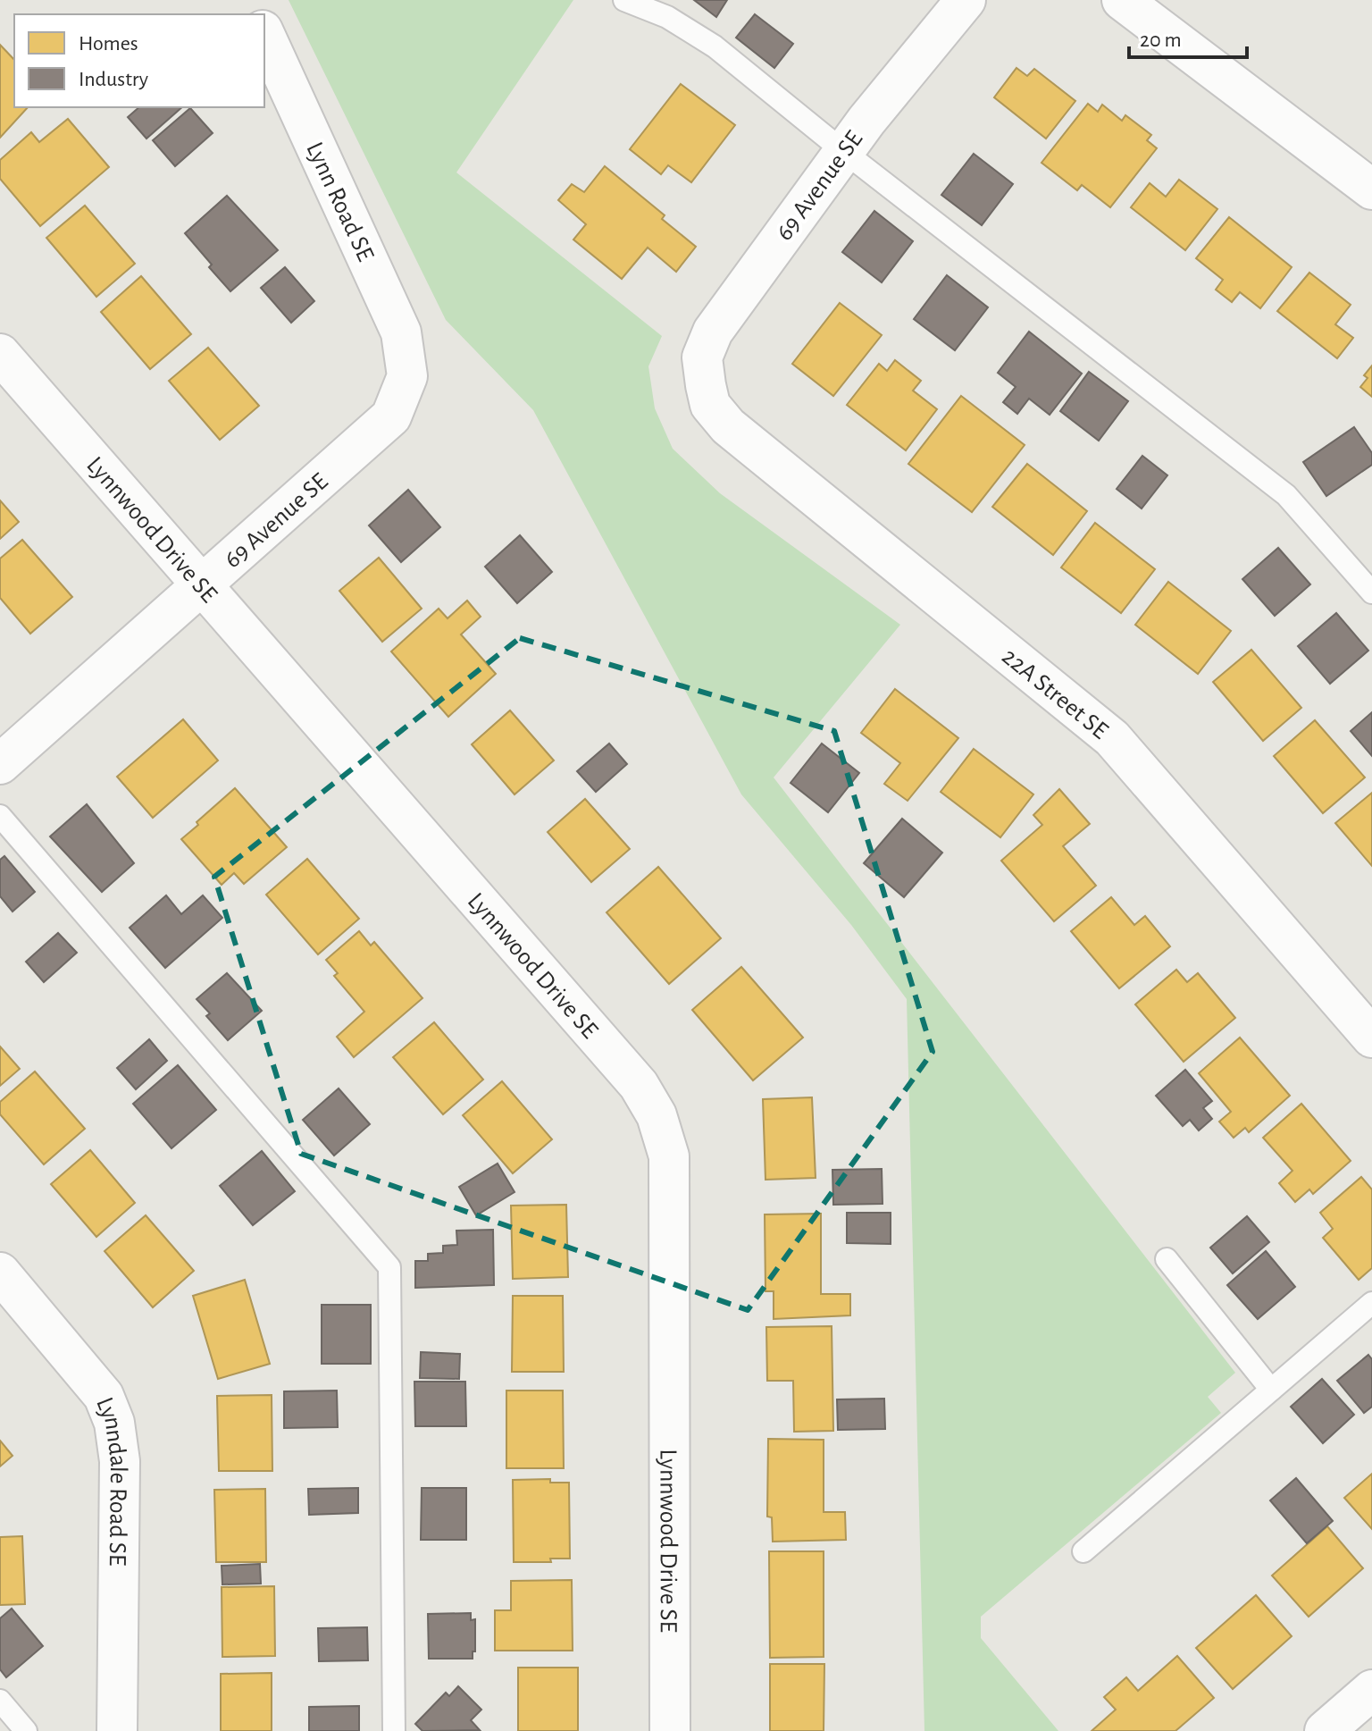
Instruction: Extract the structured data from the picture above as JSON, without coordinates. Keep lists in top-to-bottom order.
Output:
{
  "streets": {
    "street": [
      "69 Avenue SE",
      "Lynn Road SE",
      "Lynnwood Drive SE",
      "22A Street SE",
      "Lynndale Road SE"
    ]
  },
  "crossings": [
    ["69 Avenue SE", "Lynn Road SE"],
    ["69 Avenue SE", "Lynnwood Drive SE"],
    ["69 Avenue SE", "22A Street SE"]
  ],
  "legend": ["Homes", "Industry"],
  "scale_bar": "20 m"
}
